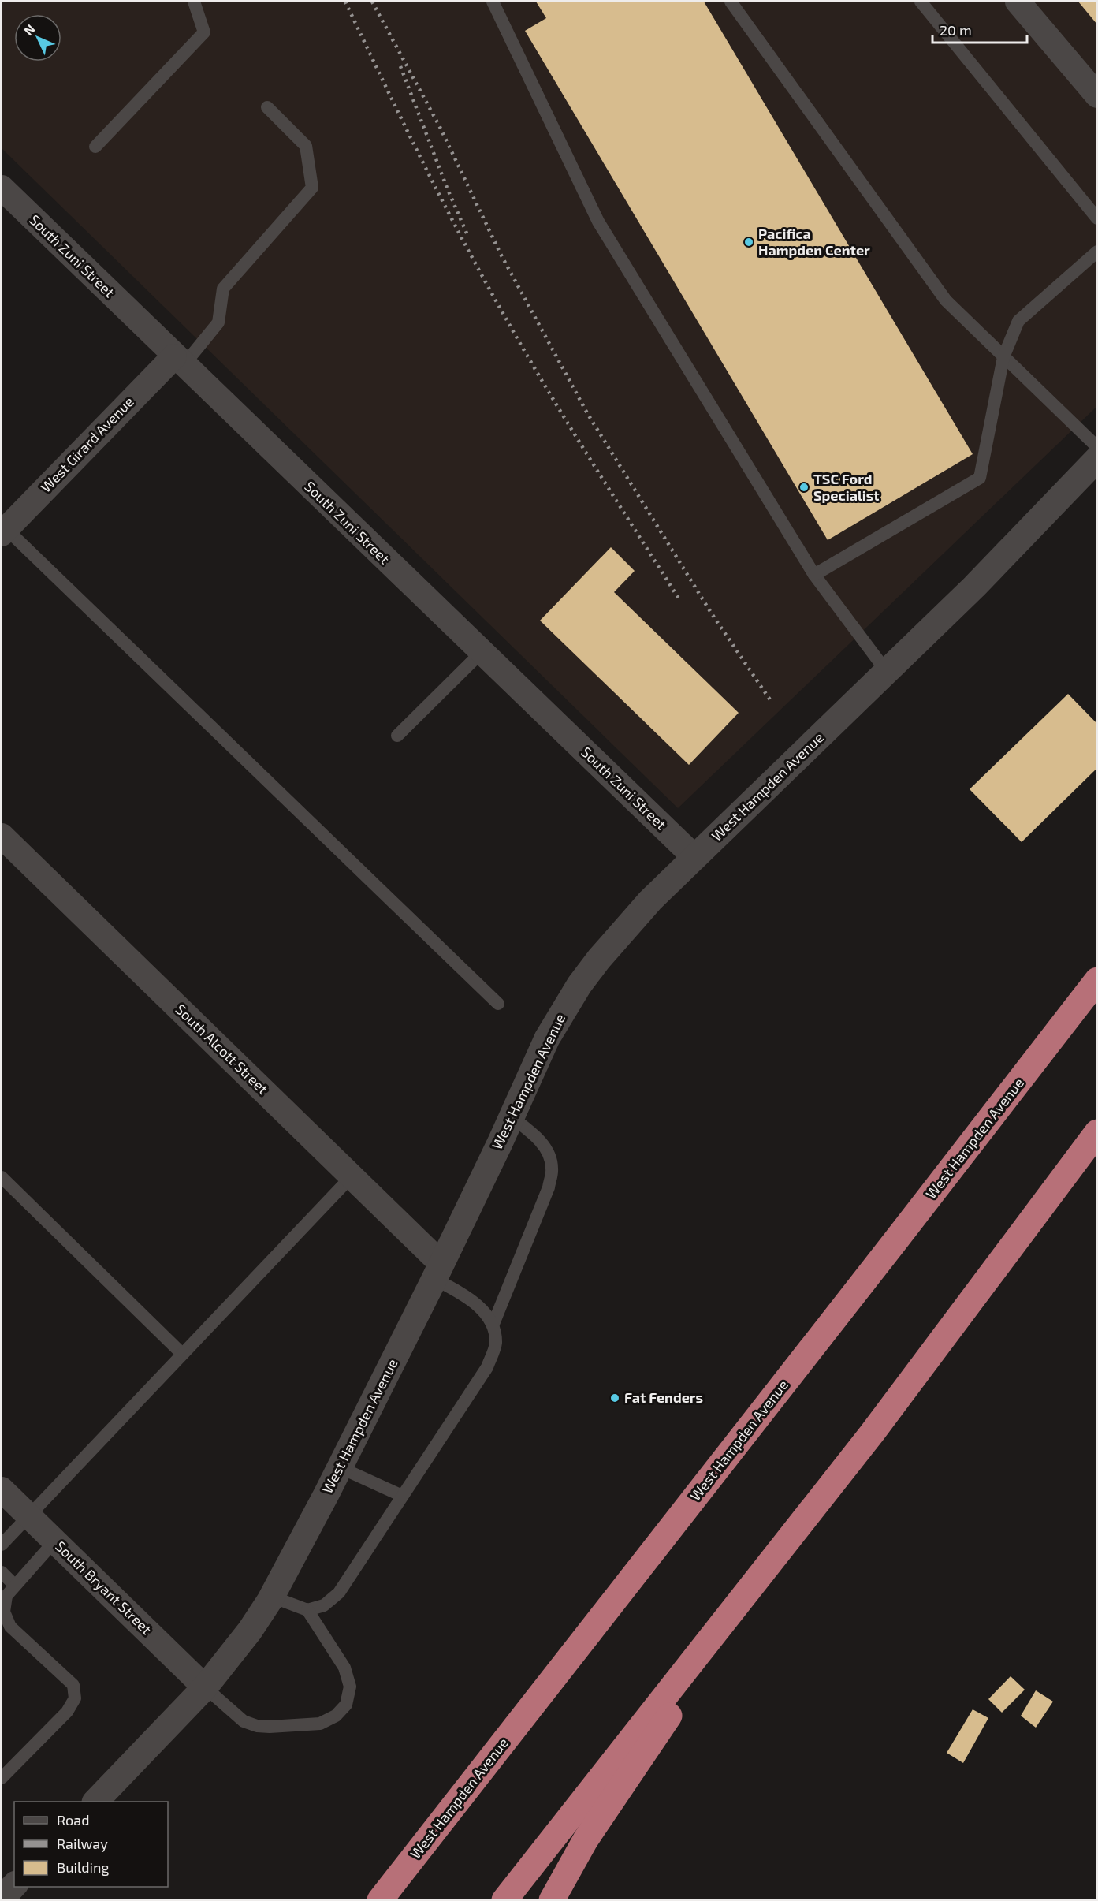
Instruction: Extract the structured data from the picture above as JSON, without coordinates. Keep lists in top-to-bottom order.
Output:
{
  "streets": {
    "highway": ["West Hampden Avenue"],
    "street": [
      "South Zuni Street",
      "West Girard Avenue",
      "South Alcott Street",
      "South Bryant Street"
    ]
  },
  "crossings": [
    ["South Zuni Street", "West Girard Avenue"],
    ["South Zuni Street", "West Hampden Avenue"],
    ["West Hampden Avenue", "South Alcott Street"],
    ["West Hampden Avenue", "South Bryant Street"]
  ],
  "places": ["Pacifica Hampden Center", "TSC Ford Specialist", "Fat Fenders"],
  "legend": ["Road", "Railway", "Building"],
  "scale_bar": "20 m",
  "north": "top left"
}
